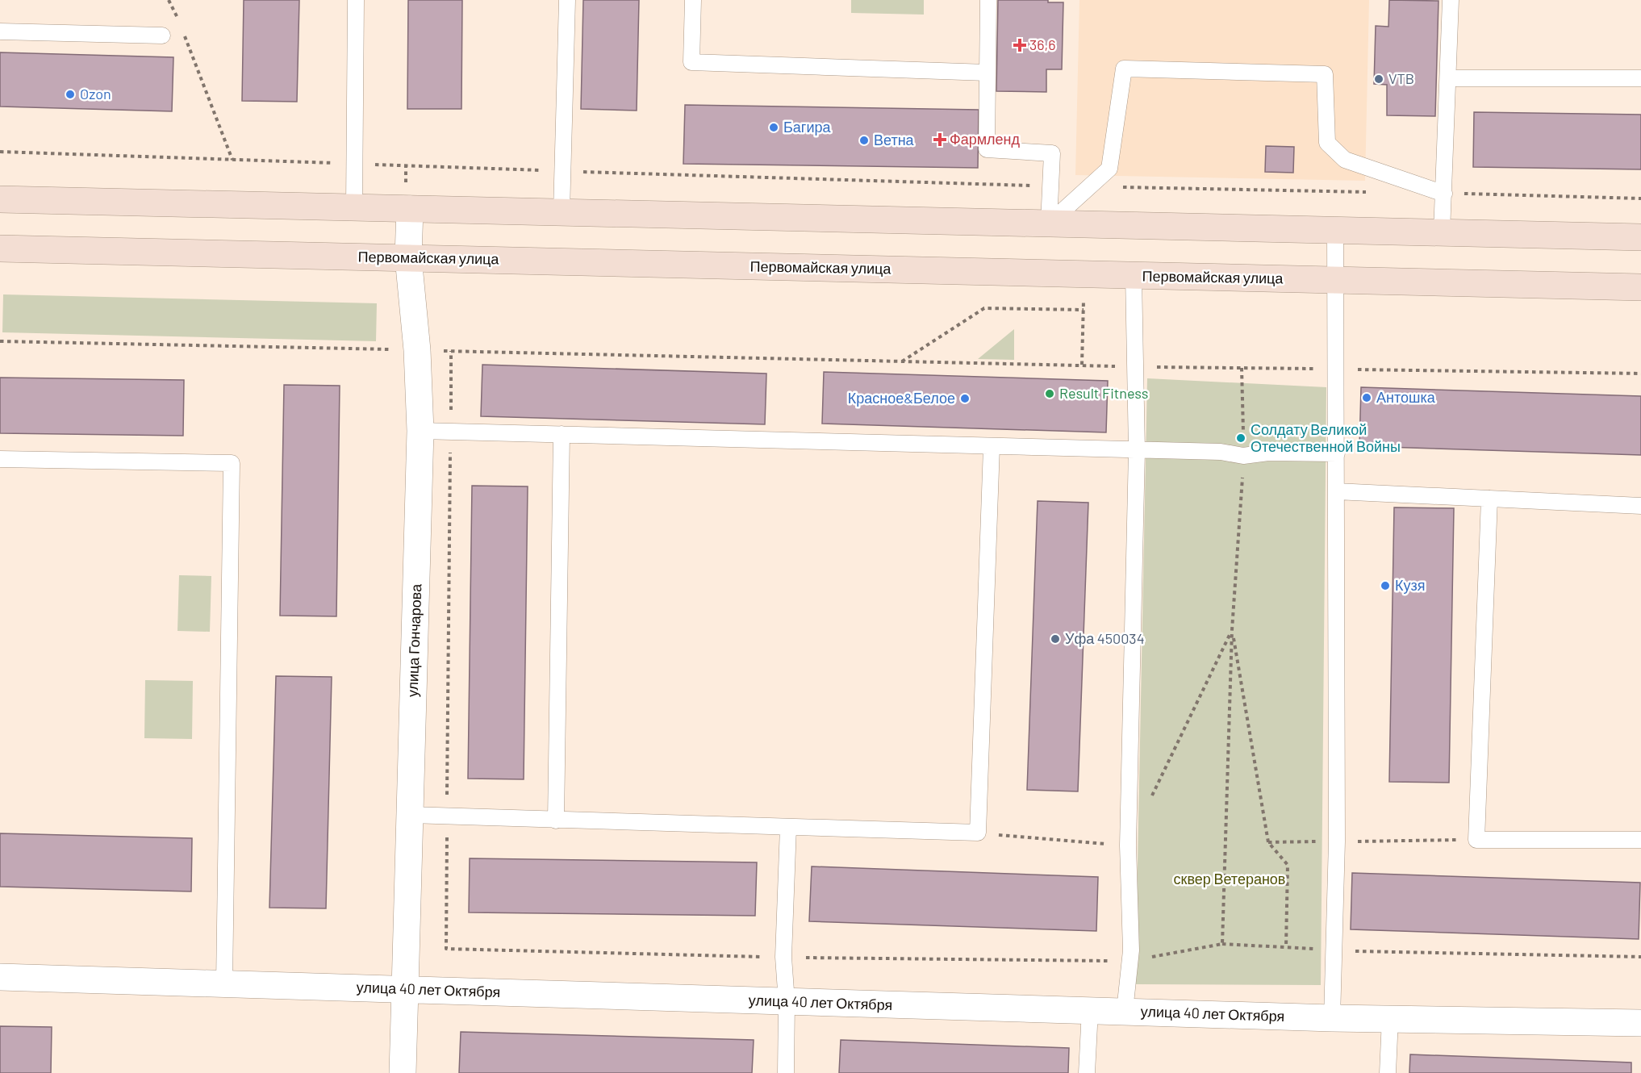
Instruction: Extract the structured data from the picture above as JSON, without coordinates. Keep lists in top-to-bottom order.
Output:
{
  "streets": {
    "main road": ["Первомайская улица"],
    "street": ["улица Гончарова", "улица 40 лет Октября"]
  },
  "crossings": [
    ["Первомайская улица", "улица Гончарова"],
    ["улица Гончарова", "улица 40 лет Октября"]
  ],
  "parks": ["сквер Ветеранов"],
  "places": {
    "health": ["36,6", "Фармленд"],
    "other": [
      "VTB",
      "Ozon",
      "Багира",
      "Ветна",
      "Result Fitness",
      "Антошка",
      "Красное&Белое",
      "Солдату Великой Отечественной Войны",
      "Кузя",
      "Уфа 450034"
    ]
  }
}
